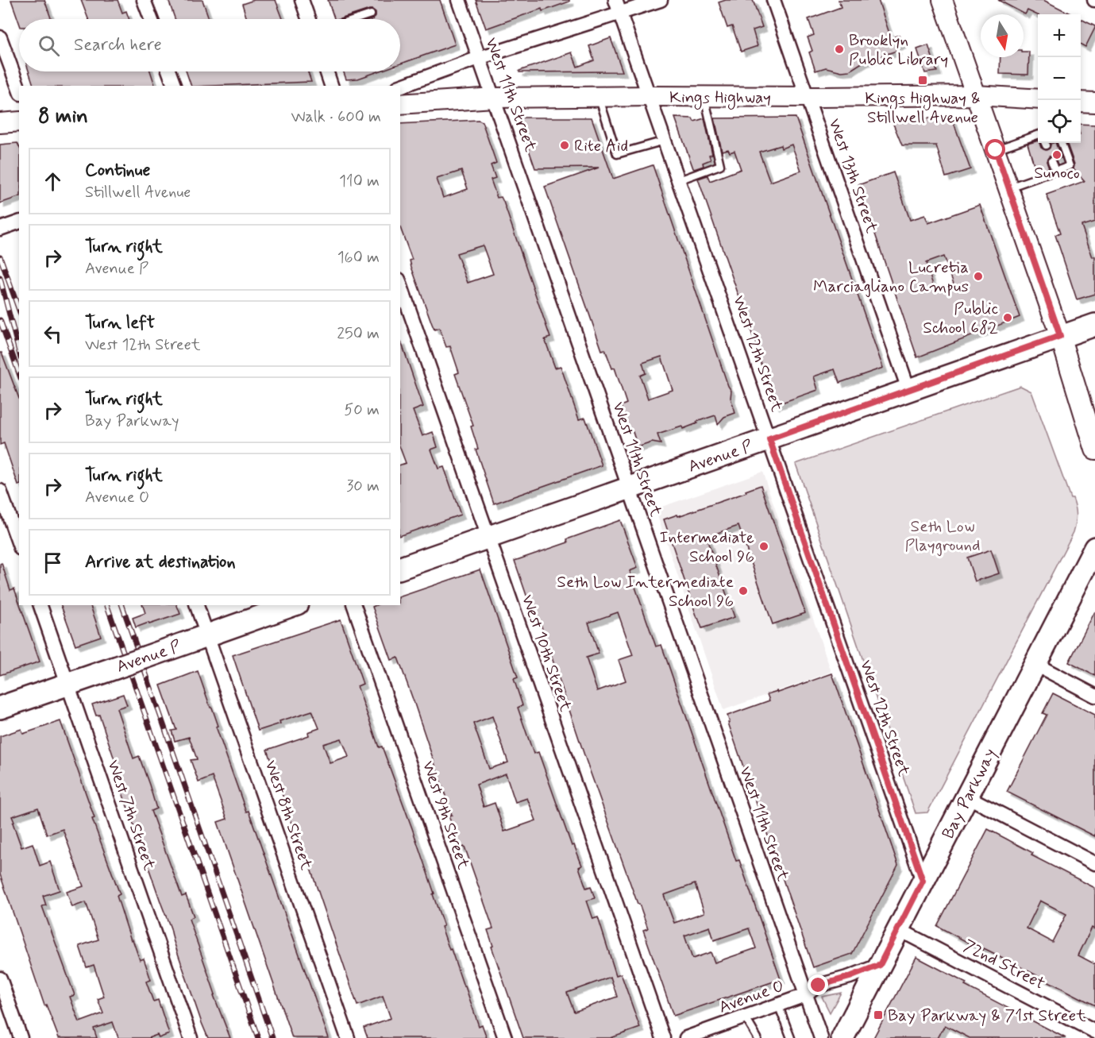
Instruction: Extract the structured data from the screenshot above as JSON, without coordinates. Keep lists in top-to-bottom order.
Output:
{
  "streets": {
    "main road": ["Avenue P", "Bay Parkway"],
    "street": [
      "West 11th Street",
      "Kings Highway",
      "West 13th Street",
      "West 12th Street",
      "West 10th Street",
      "West 7th Street",
      "West 8th Street",
      "West 9th Street",
      "72nd Street",
      "Avenue O"
    ]
  },
  "crossings": [
    ["West 11th Street", "Kings Highway"],
    ["West 11th Street", "Avenue P"],
    ["West 11th Street", "Avenue O"],
    ["Kings Highway", "West 13th Street"],
    ["Kings Highway", "West 12th Street"],
    ["West 13th Street", "Avenue P"],
    ["West 12th Street", "Avenue P"],
    ["West 12th Street", "Bay Parkway"],
    ["Avenue P", "West 10th Street"],
    ["Avenue P", "West 7th Street"],
    ["Avenue P", "West 8th Street"],
    ["Bay Parkway", "72nd Street"],
    ["Bay Parkway", "Avenue O"]
  ],
  "parks": ["Seth Low Playground"],
  "places": {
    "other": [
      "Brooklyn Public Library",
      "Rite Aid",
      "Sunoco",
      "Lucretia Marciagliano Campus",
      "Public School 682",
      "Intermediate School 96",
      "Seth Low Intermediate School 96"
    ],
    "transit": ["Kings Highway & Stillwell Avenue", "Bay Parkway & 71st Street"]
  },
  "north": "bottom",
  "page": {
    "map_buttons": ["+", "−"],
    "search": "Search here",
    "heading": ["8 min", "Walk · 600 m"],
    "list": [
      ["Continue", "Stillwell Avenue", "110 m"],
      ["Turn right", "Avenue P", "160 m"],
      ["Turn left", "West 12th Street", "250 m"],
      ["Turn right", "Bay Parkway", "50 m"],
      ["Turn right", "Avenue O", "30 m"],
      "Arrive at destination"
    ]
  }
}
